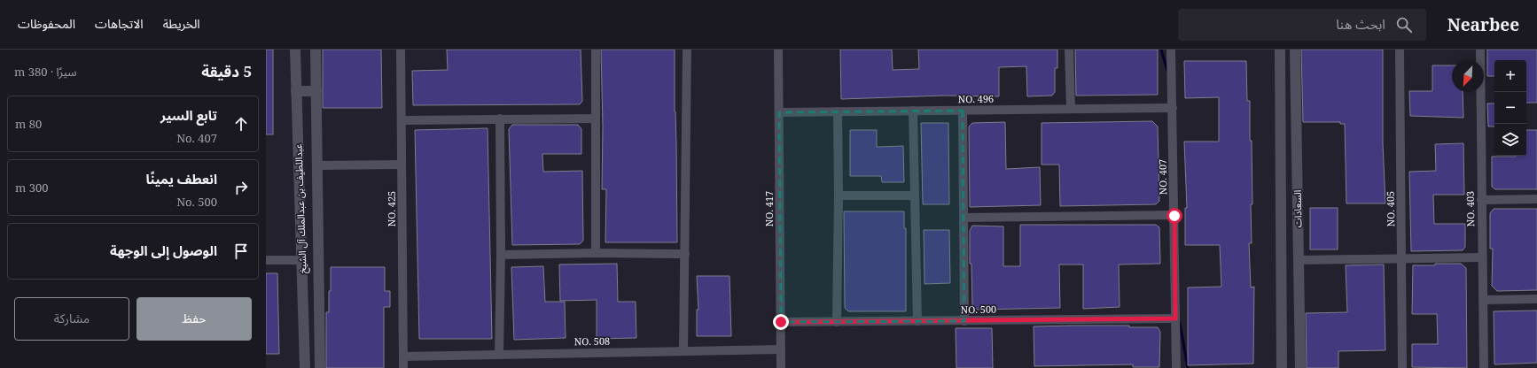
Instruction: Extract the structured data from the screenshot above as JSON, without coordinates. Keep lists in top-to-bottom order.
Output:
{
  "streets": {
    "street": [
      "NO. 496",
      "NO. 407",
      "عبداللطيف بن عبدالملك آل الشيخ",
      "NO. 425",
      "NO. 417",
      "السعادات",
      "NO. 405",
      "NO. 403",
      "NO. 500",
      "NO. 508"
    ]
  },
  "crossings": [
    ["NO. 496", "NO. 407"],
    ["NO. 496", "NO. 417"],
    ["NO. 407", "NO. 500"],
    ["NO. 425", "NO. 508"],
    ["NO. 417", "NO. 500"],
    ["NO. 417", "NO. 508"]
  ],
  "north": "bottom left",
  "page": {
    "header": "Nearbee",
    "search": "ابحث هنا",
    "nav": ["الخريطة", "الاتجاهات", "المحفوظات"],
    "heading": ["5 دقيقة", "سيرًا · 380 m"],
    "map_buttons": ["+", "−"],
    "list": [
      ["تابع السير", "No. 407", "80 m"],
      ["انعطف يمينًا", "No. 500", "300 m"],
      "الوصول إلى الوجهة"
    ],
    "buttons": ["حفظ", "مشاركة"]
  }
}
